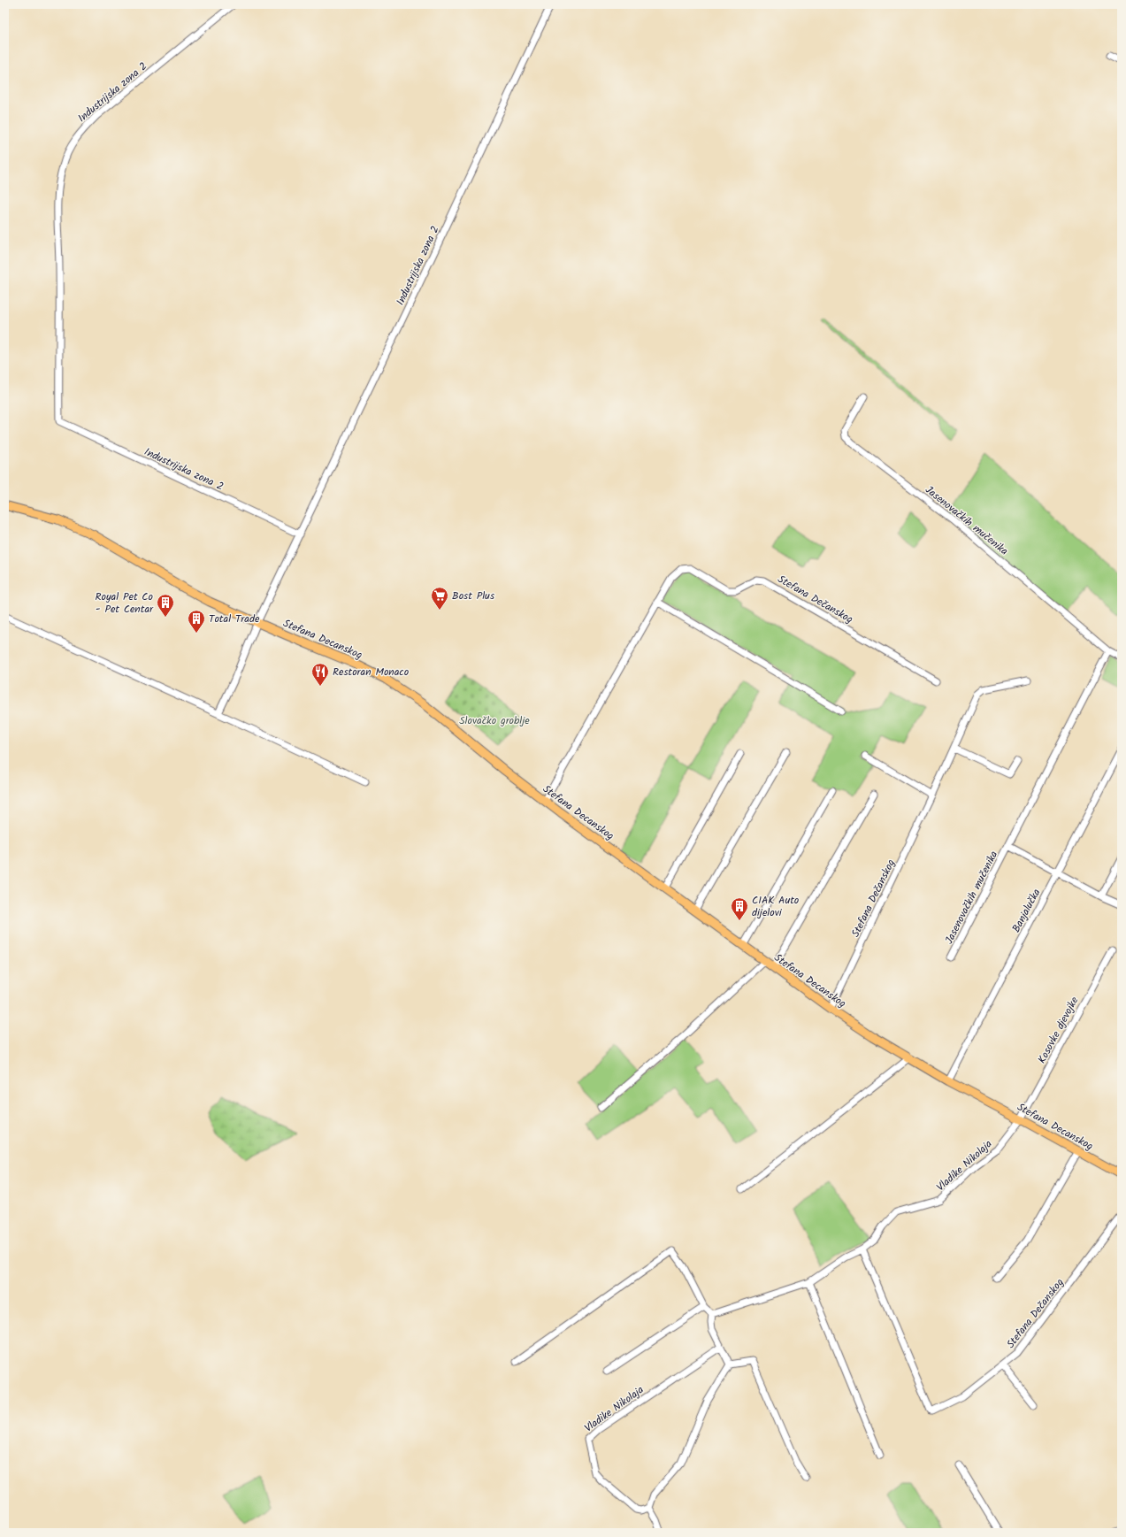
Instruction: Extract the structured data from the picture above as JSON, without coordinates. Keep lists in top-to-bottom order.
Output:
{
  "streets": {
    "main road": ["Stefana Decanskog"],
    "street": [
      "Industrijska zona 2",
      "Jasenovačkih mučenika",
      "Stefana Dečanskog",
      "Banjalučka",
      "Kosovke djevojke",
      "Vladike Nikolaja"
    ]
  },
  "crossings": [
    ["Industrijska zona 2", "Stefana Decanskog"],
    ["Jasenovačkih mučenika", "Banjalučka"],
    ["Stefana Dečanskog", "Stefana Decanskog"],
    ["Stefana Dečanskog", "Vladike Nikolaja"],
    ["Stefana Decanskog", "Banjalučka"],
    ["Stefana Decanskog", "Kosovke djevojke"],
    ["Stefana Decanskog", "Vladike Nikolaja"],
    ["Kosovke djevojke", "Vladike Nikolaja"]
  ],
  "parks": ["Slovačko groblje"],
  "places": {
    "supermarket": ["Bost Plus"],
    "building": ["Royal Pet Co - Pet Centar", "Total Trade", "CIAK Auto dijelovi"],
    "restaurant": ["Restoran Monaco"]
  }
}
